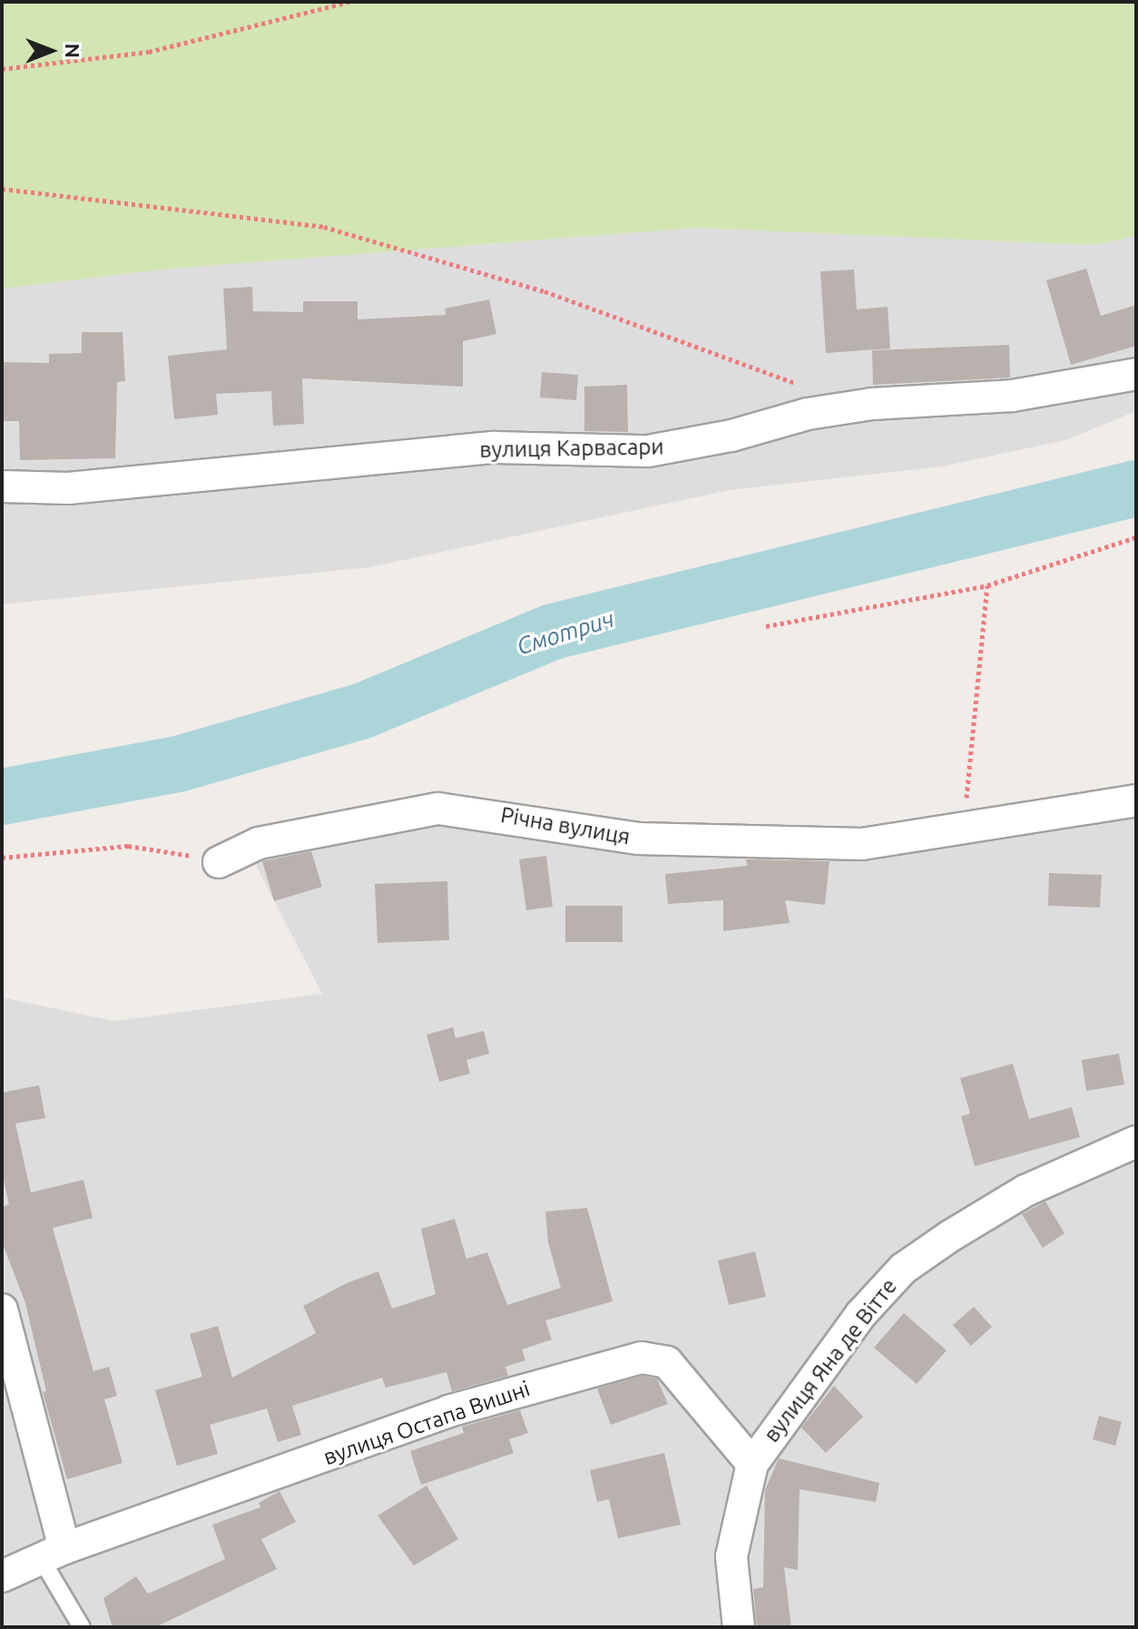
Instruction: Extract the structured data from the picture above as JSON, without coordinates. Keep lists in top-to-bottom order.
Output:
{
  "streets": {
    "street": [
      "вулиця Карвасари",
      "Річна вулиця",
      "вулиця Яна де Вітте",
      "вулиця Остапа Вишні"
    ]
  },
  "crossings": [
    ["вулиця Яна де Вітте", "вулиця Остапа Вишні"]
  ],
  "water": ["Смотрич"],
  "north": "right"
}
